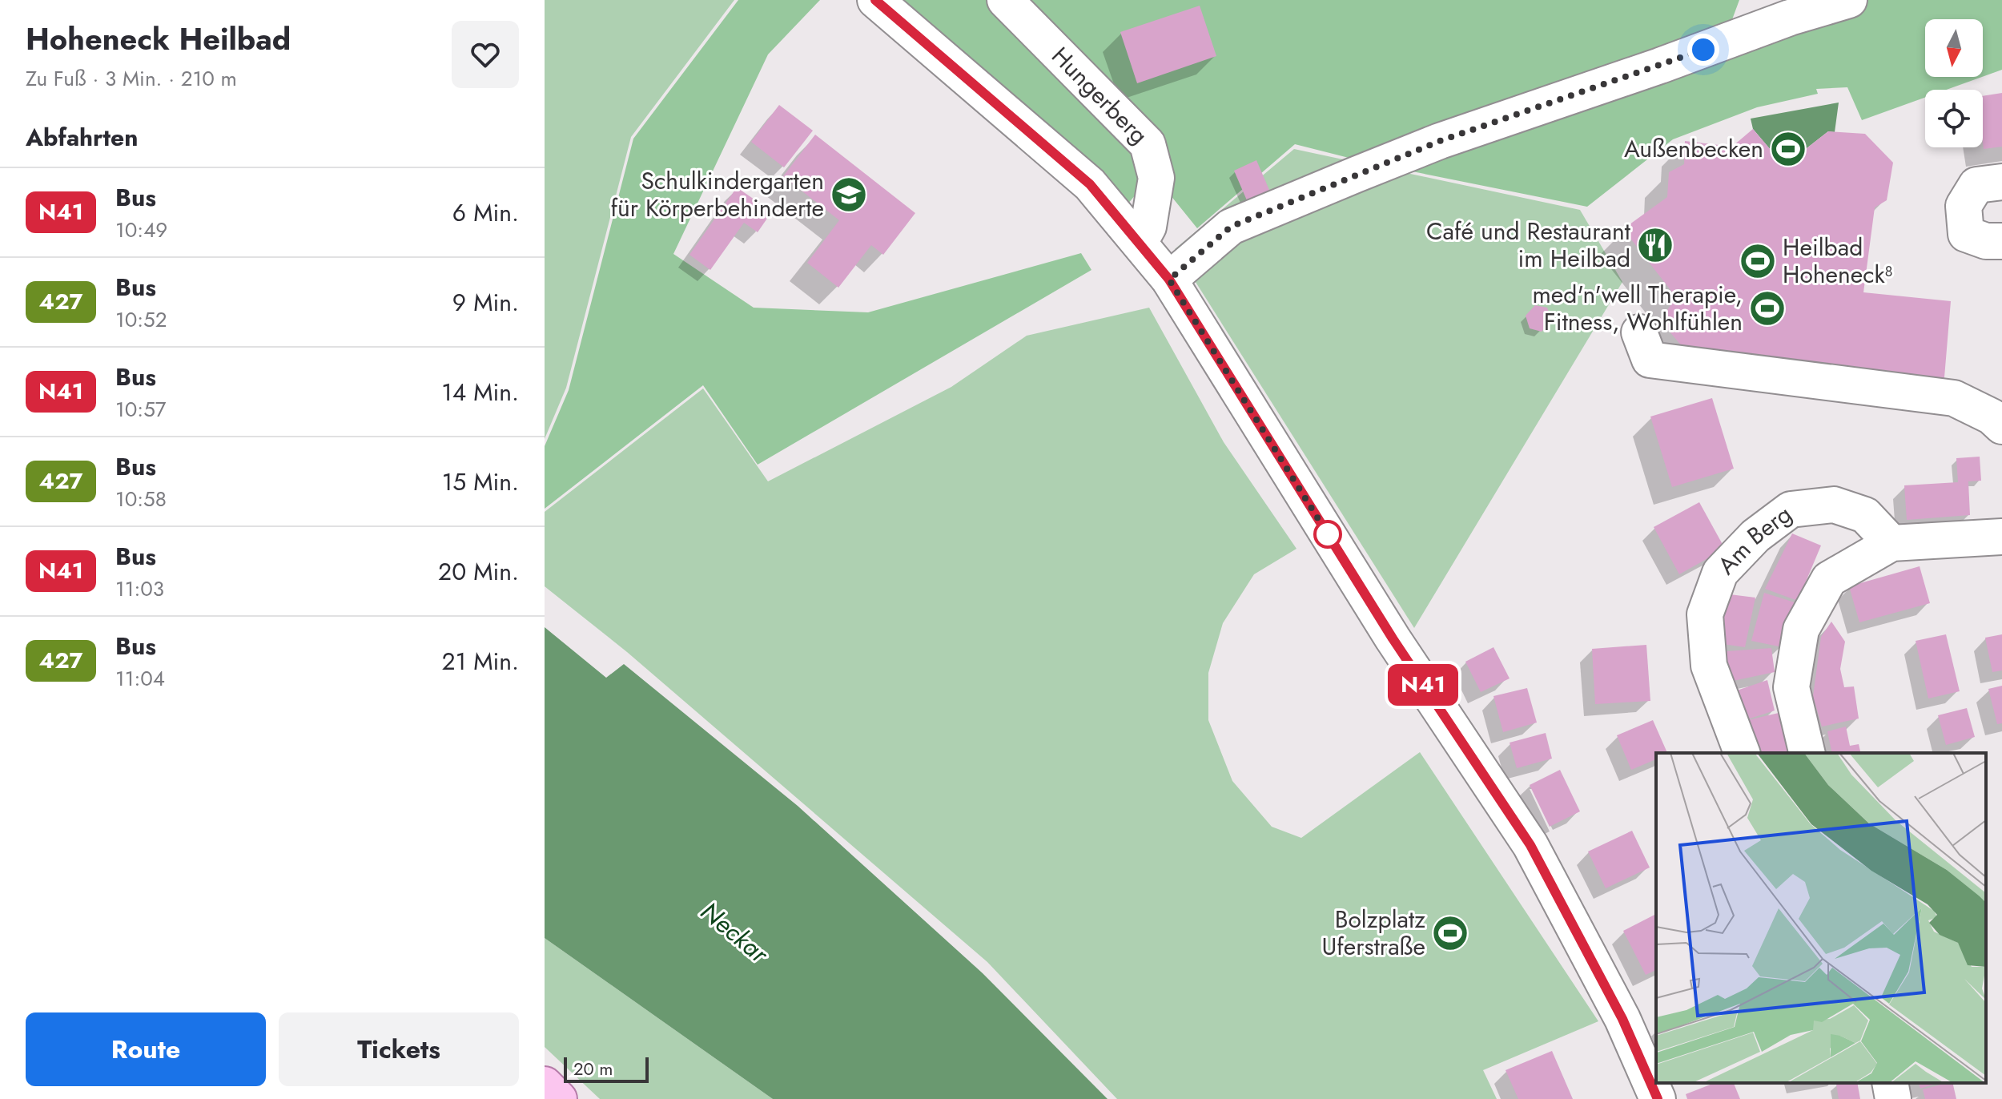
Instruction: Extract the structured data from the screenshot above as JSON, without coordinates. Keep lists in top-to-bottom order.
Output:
{
  "streets": {
    "street": ["Hungerberg", "Am Berg"]
  },
  "water": ["Neckar"],
  "places": {
    "sports": [
      "Außenbecken",
      "Heilbad Hoheneck⁸",
      "med'n'well Therapie, Fitness, Wohlfühlen",
      "Bolzplatz Uferstraße"
    ],
    "school or university": ["Schulkindergarten für Körperbehinderte"],
    "restaurant": ["Café und Restaurant im Heilbad"]
  },
  "lines": ["bus line N41"],
  "scale_bar": "20 m",
  "north": "bottom",
  "page": {
    "heading": [
      ["Hoheneck Heilbad", "Zu Fuß · 3 Min. · 210 m"],
      "Abfahrten"
    ],
    "on_map": "N41",
    "list": [
      {
        "mark": "N41",
        "name": "Bus",
        "note": "10:49",
        "value": "6 Min."
      },
      {
        "mark": "427",
        "name": "Bus",
        "note": "10:52",
        "value": "9 Min."
      },
      {
        "mark": "N41",
        "name": "Bus",
        "note": "10:57",
        "value": "14 Min."
      },
      {
        "mark": "427",
        "name": "Bus",
        "note": "10:58",
        "value": "15 Min."
      },
      {
        "mark": "N41",
        "name": "Bus",
        "note": "11:03",
        "value": "20 Min."
      },
      {
        "mark": "427",
        "name": "Bus",
        "note": "11:04",
        "value": "21 Min."
      }
    ],
    "buttons": ["Route", "Tickets"],
    "scale": "20 m"
  }
}
